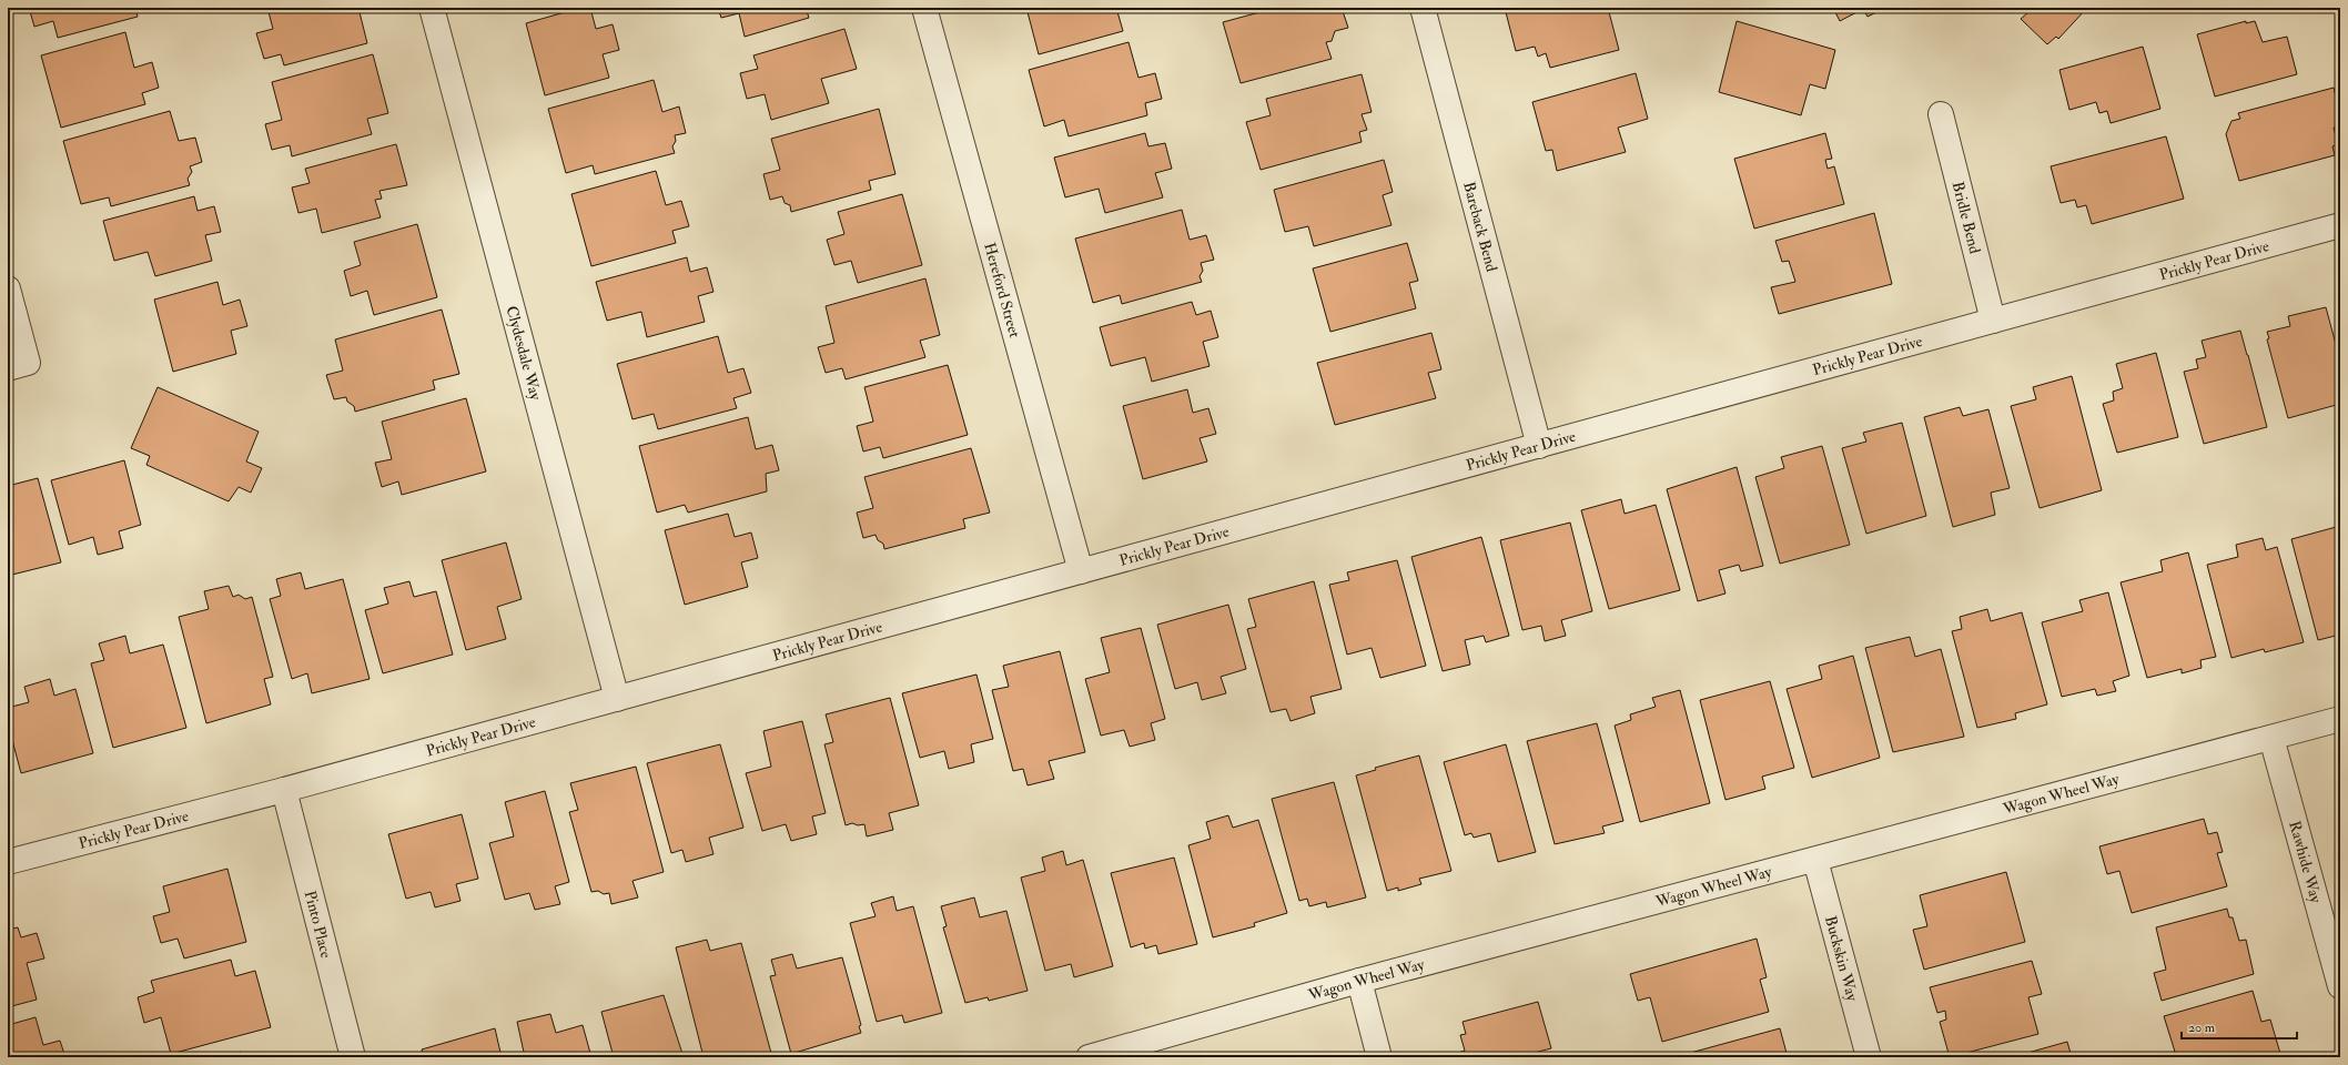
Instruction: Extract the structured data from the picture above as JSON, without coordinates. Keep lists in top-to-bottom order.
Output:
{
  "streets": {
    "street": [
      "Bridle Bend",
      "Bareback Bend",
      "Prickly Pear Drive",
      "Hereford Street",
      "Clydesdale Way",
      "Wagon Wheel Way",
      "Rawhide Way",
      "Pinto Place",
      "Buckskin Way"
    ]
  },
  "crossings": [
    ["Bridle Bend", "Prickly Pear Drive"],
    ["Bareback Bend", "Prickly Pear Drive"],
    ["Prickly Pear Drive", "Hereford Street"],
    ["Prickly Pear Drive", "Clydesdale Way"],
    ["Prickly Pear Drive", "Pinto Place"],
    ["Wagon Wheel Way", "Rawhide Way"],
    ["Wagon Wheel Way", "Buckskin Way"]
  ],
  "scale_bar": "20 m"
}
